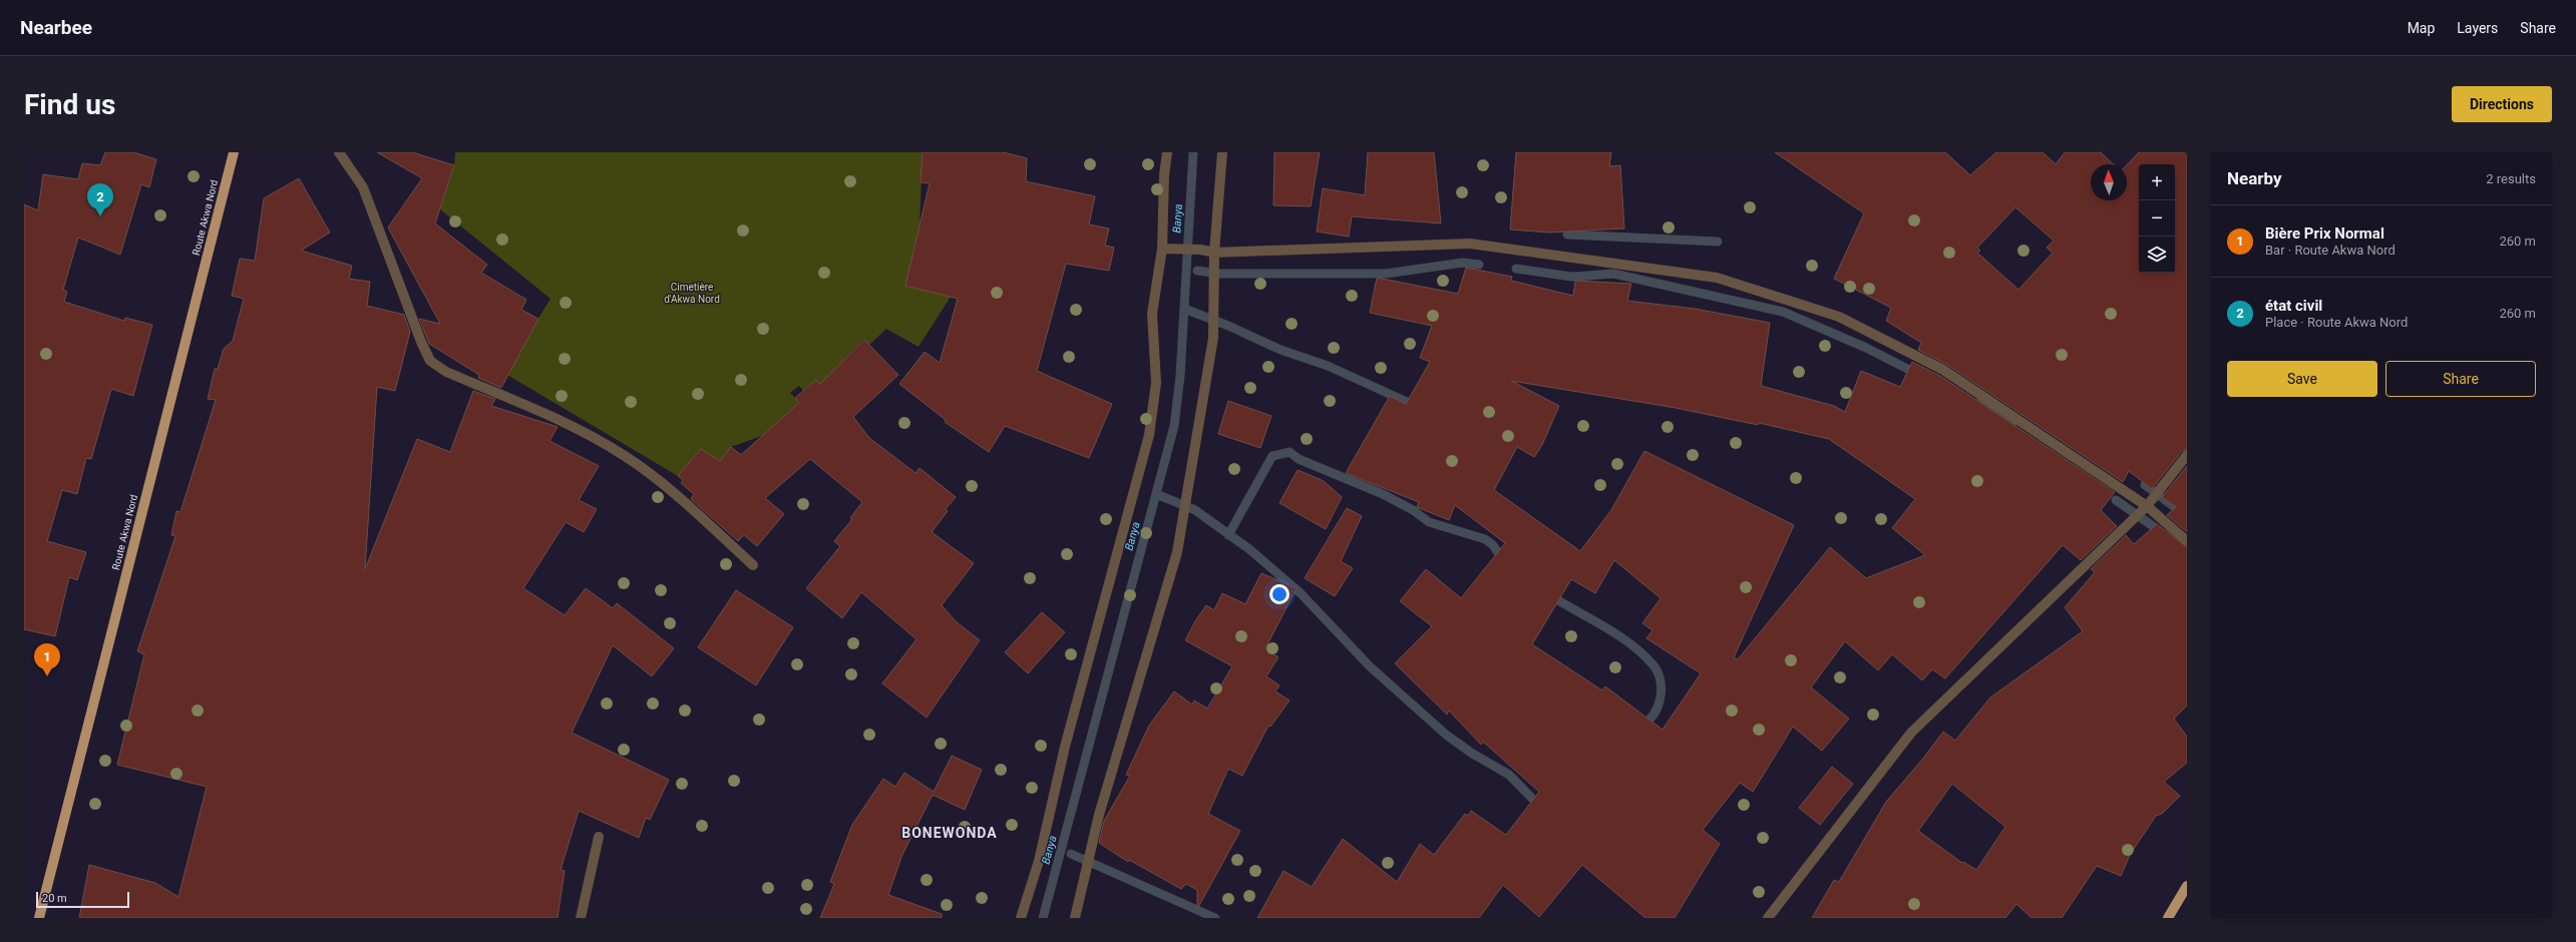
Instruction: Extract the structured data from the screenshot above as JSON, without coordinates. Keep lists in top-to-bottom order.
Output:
{
  "streets": {
    "main road": ["Route Akwa Nord"]
  },
  "districts": ["BONEWONDA"],
  "water": ["Banya"],
  "parks": ["Cimetière d'Akwa Nord"],
  "scale_bar": "20 m",
  "north": "top",
  "page": {
    "header": "Nearbee",
    "nav": ["Map", "Layers", "Share"],
    "buttons": [
      "Directions",
      ["Save", "Share"]
    ],
    "title": "Find us",
    "heading": ["Nearby", "2 results"],
    "map_buttons": ["+", "−"],
    "pins": ["2", "1"],
    "list": [
      {
        "mark": "1",
        "name": "Bière Prix Normal",
        "note": "Bar · Route Akwa Nord",
        "value": "260 m"
      },
      {
        "mark": "2",
        "name": "état civil",
        "note": "Place · Route Akwa Nord",
        "value": "260 m"
      }
    ],
    "scale": "20 m"
  }
}
